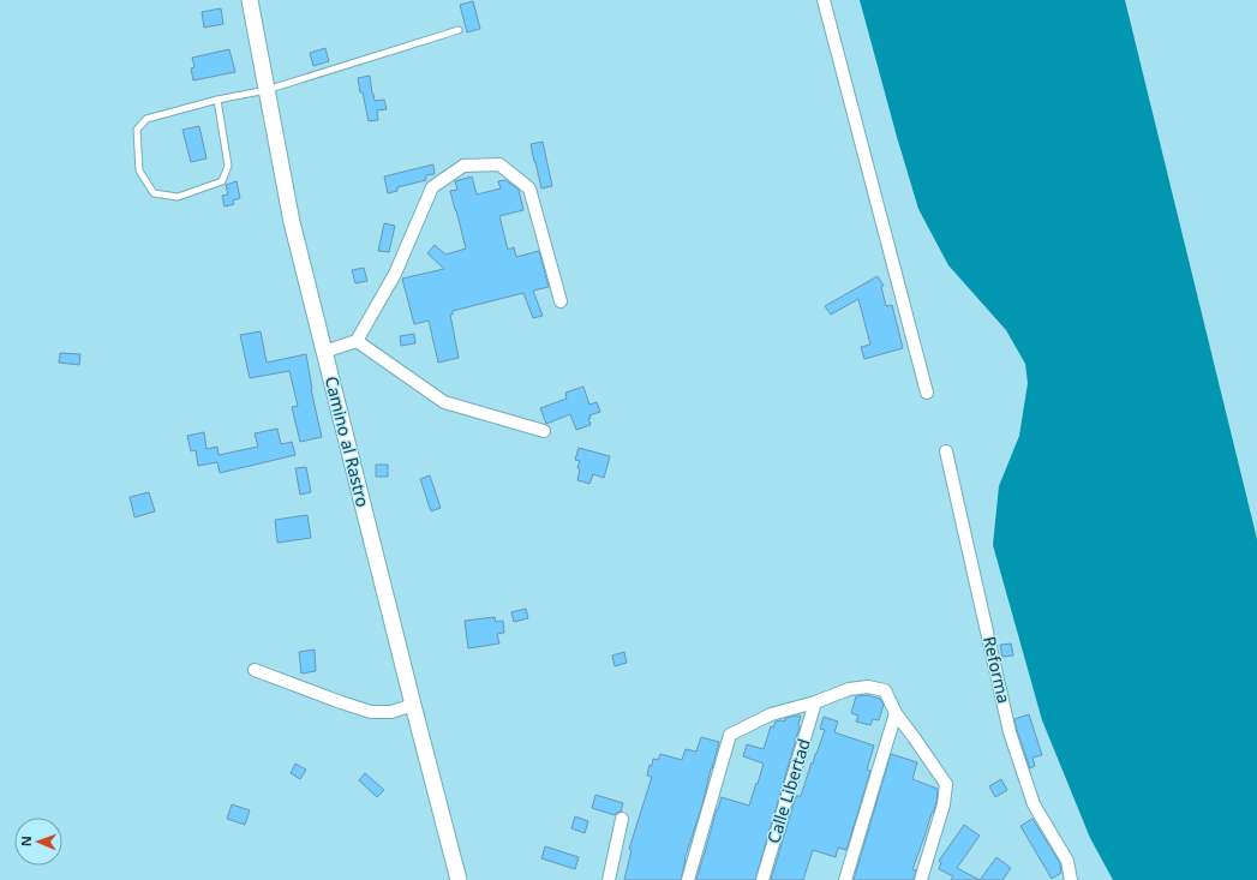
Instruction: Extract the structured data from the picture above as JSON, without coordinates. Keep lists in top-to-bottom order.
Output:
{
  "streets": {
    "street": ["Camino al Rastro", "Reforma", "Calle Libertad"]
  },
  "north": "left"
}
